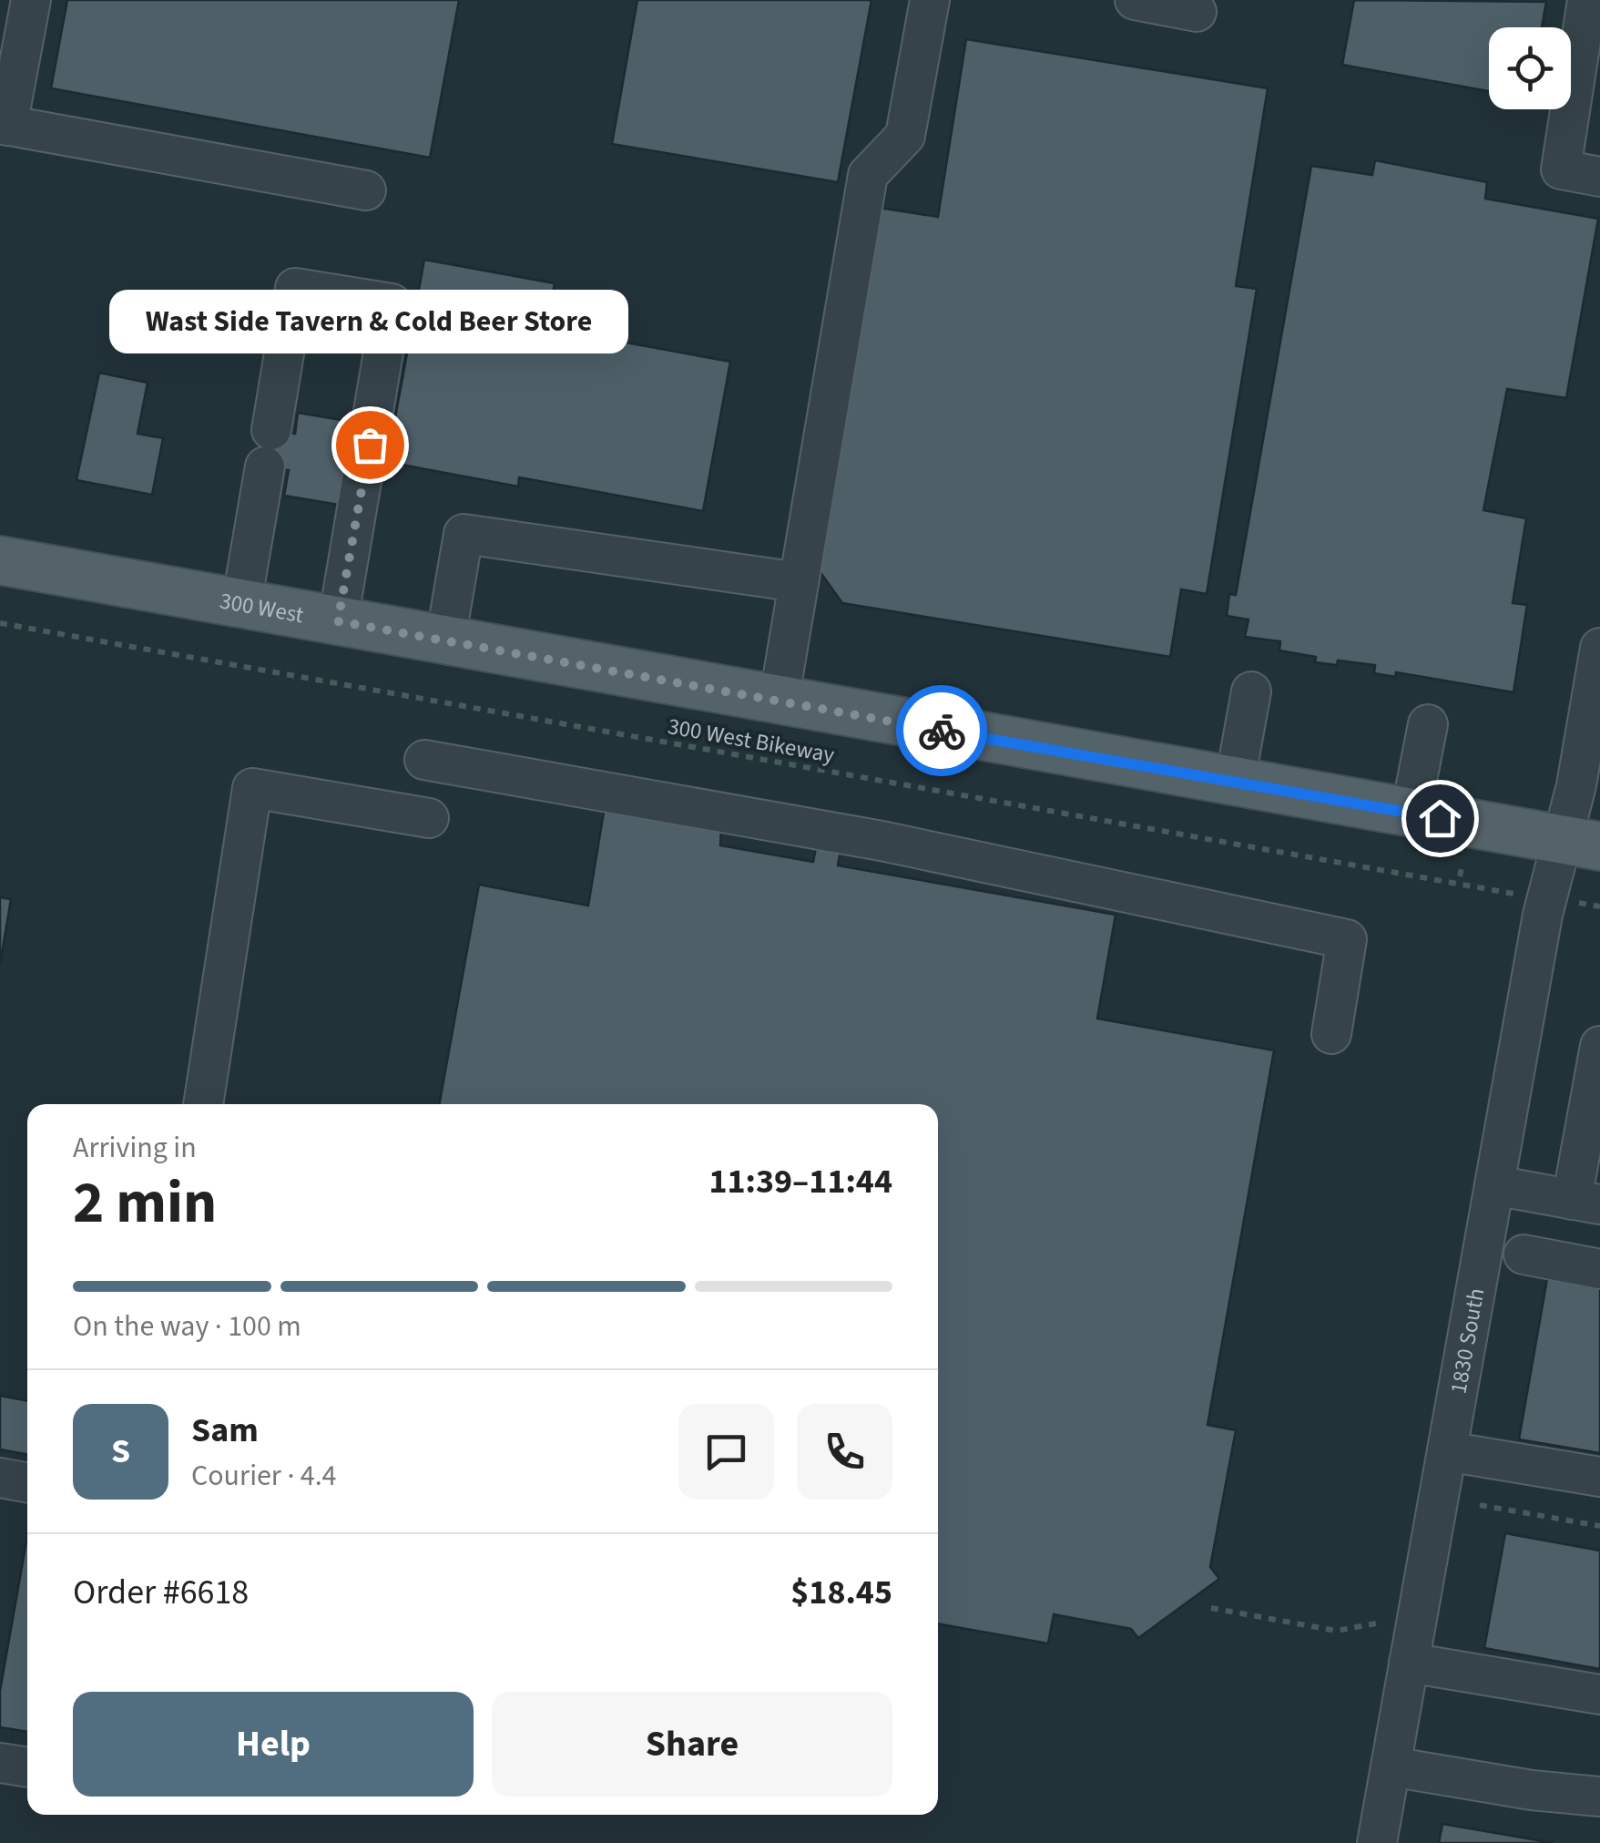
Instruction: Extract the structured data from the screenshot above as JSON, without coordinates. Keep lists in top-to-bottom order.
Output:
{
  "streets": {
    "main road": ["300 West"],
    "street": ["1830 South"],
    "path": ["300 West Bikeway"]
  },
  "crossings": [
    ["300 West", "1830 South"]
  ],
  "places": ["Wast Side Tavern & Cold Beer Store"],
  "page": {
    "bubble": "Wast Side Tavern & Cold Beer Store",
    "heading": ["2 min", "Arriving in", "11:39–11:44"],
    "panel": [
      "Sam",
      "Courier · 4.4",
      "Order #6618",
      "$18.45"
    ],
    "bar": "On the way · 100 m",
    "round": "S",
    "buttons": ["Help", "Share"]
  }
}
